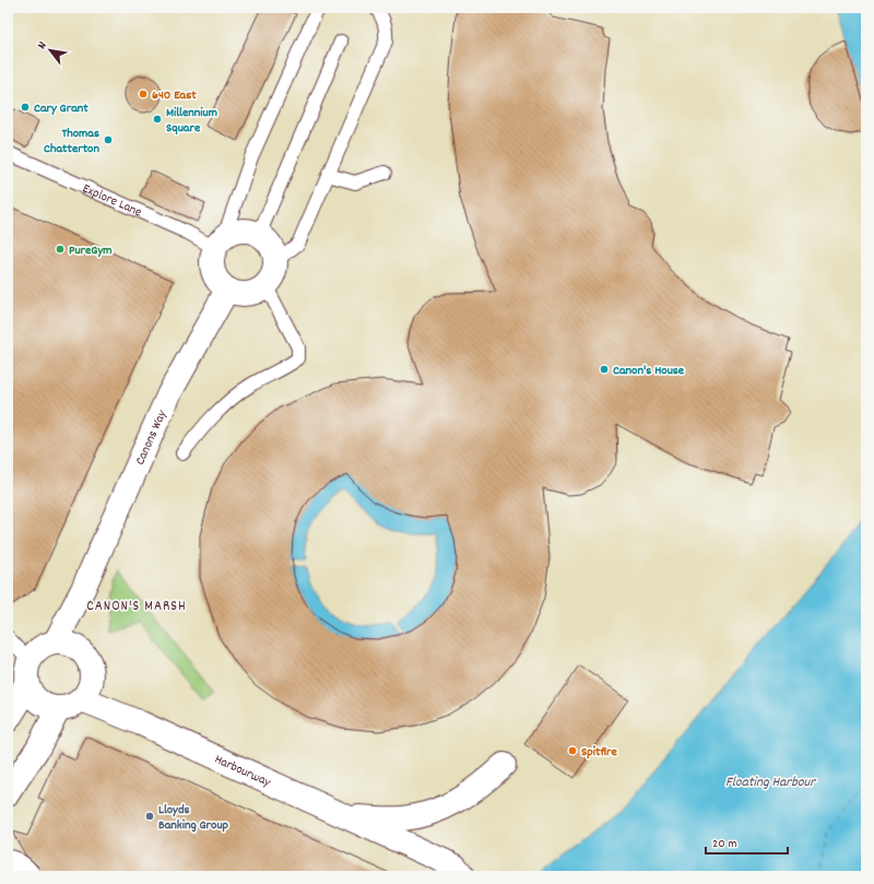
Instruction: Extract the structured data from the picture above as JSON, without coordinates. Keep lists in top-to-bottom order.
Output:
{
  "streets": {
    "street": ["Canons Way", "Harbourway"],
    "lane": ["Explore Lane"]
  },
  "crossings": [
    ["Explore Lane", "Canons Way"],
    ["Canons Way", "Harbourway"]
  ],
  "districts": ["CANON'S MARSH"],
  "water": ["Floating Harbour"],
  "places": [
    "640 East",
    "Cary Grant",
    "Millennium Square",
    "Thomas Chatterton",
    "PureGym",
    "Canon's House",
    "Spitfire",
    "Lloyds Banking Group"
  ],
  "scale_bar": "20 m",
  "north": "top left"
}
